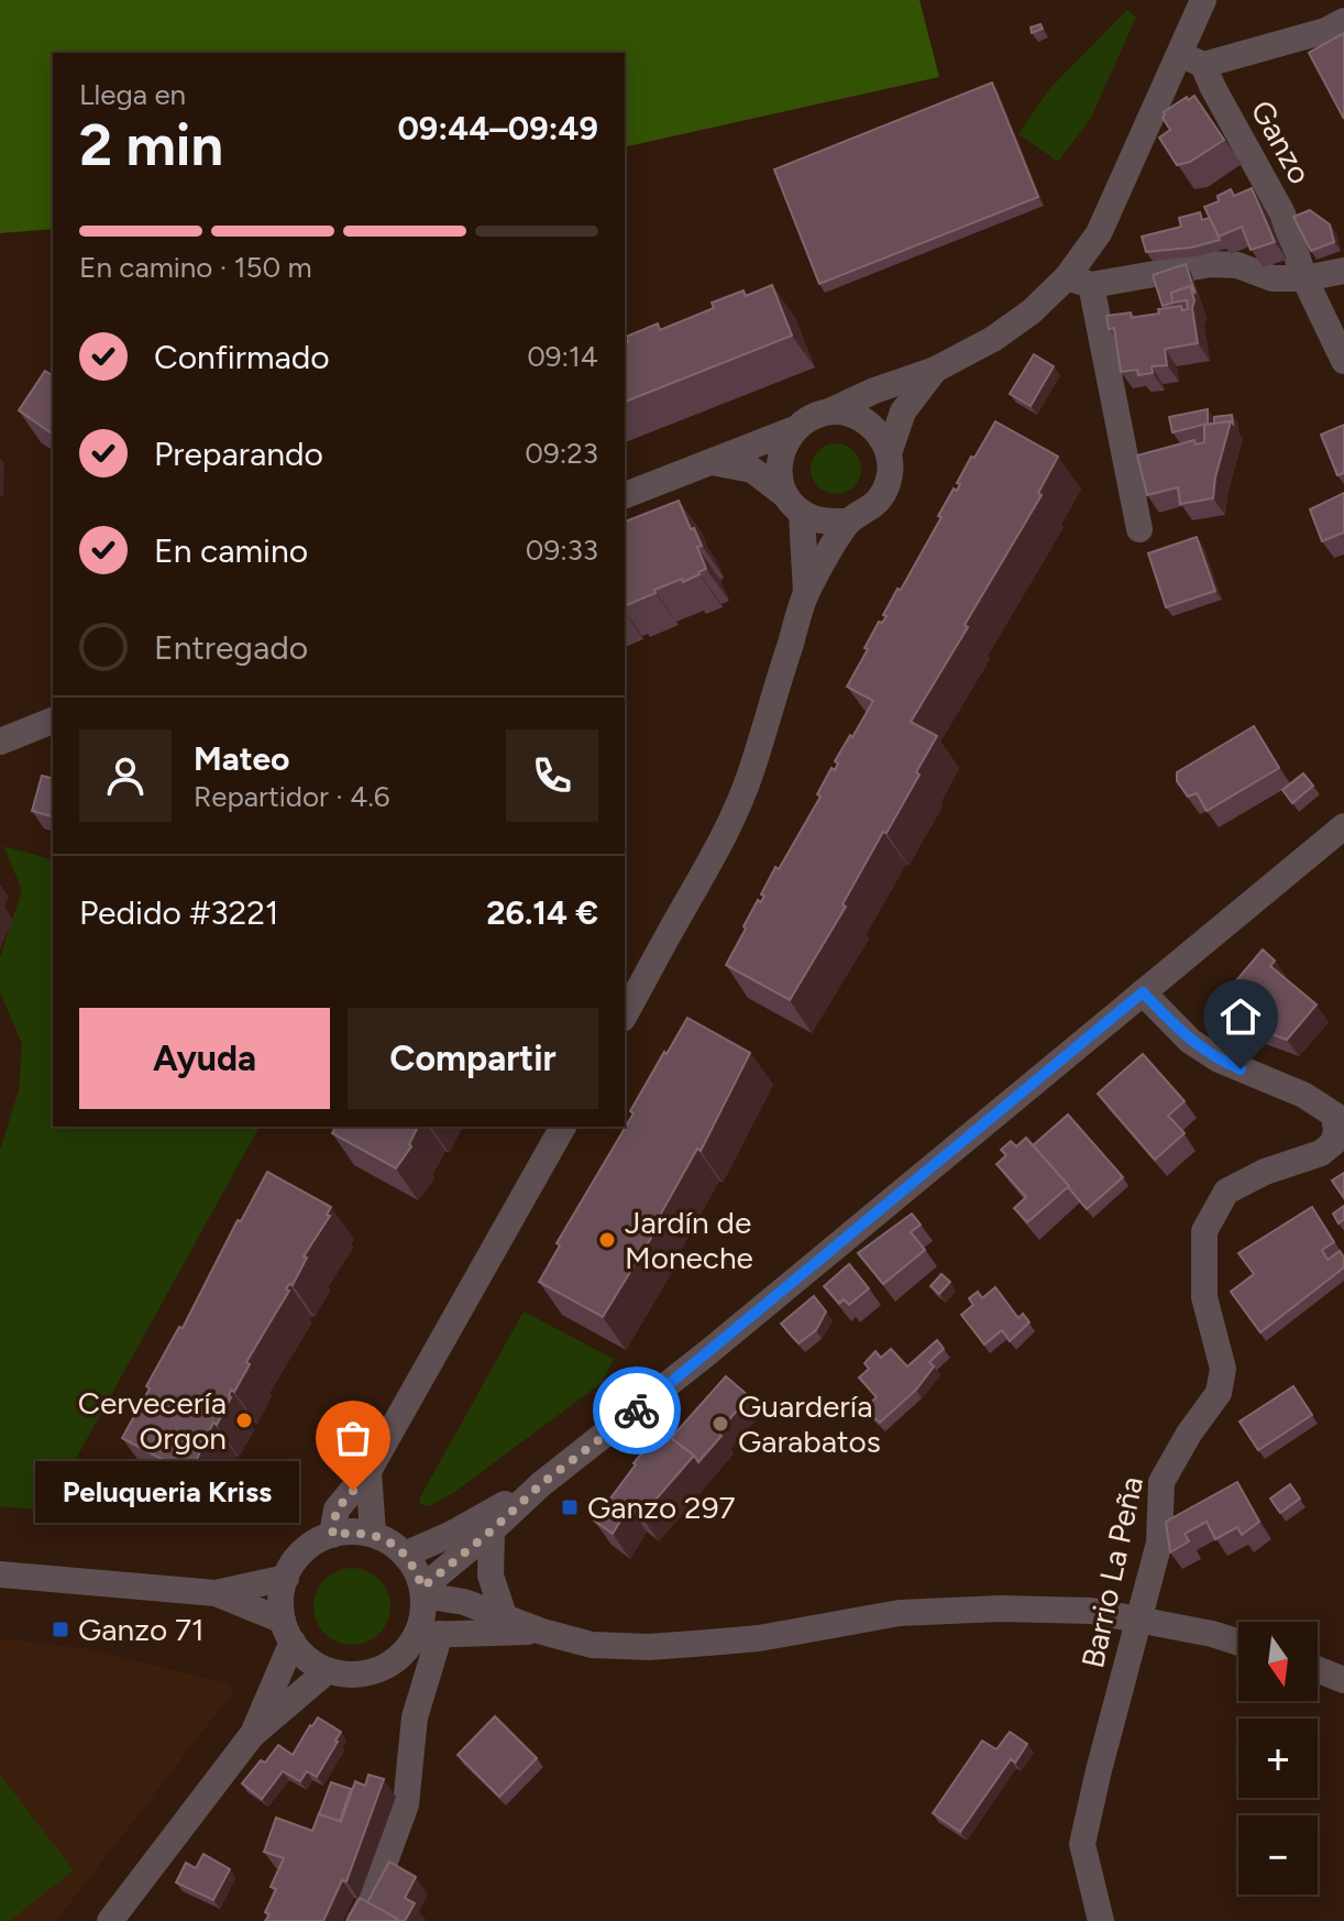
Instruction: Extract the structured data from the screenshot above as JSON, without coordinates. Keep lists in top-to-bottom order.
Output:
{
  "streets": {
    "street": ["Ganzo", "Barrio La Peña"]
  },
  "places": {
    "other": [
      "Jardín de Moneche",
      "Cervecería Orgon",
      "Guardería Garabatos",
      "Peluqueria Kriss"
    ],
    "transit": ["Ganzo 297", "Ganzo 71"]
  },
  "north": "bottom",
  "page": {
    "heading": ["2 min", "Llega en", "09:44–09:49"],
    "panel": [
      "Mateo",
      "Repartidor · 4.6",
      "Pedido #3221",
      "26.14 €"
    ],
    "bar": "En camino · 150 m",
    "list": [
      ["Confirmado", "09:14"],
      ["Preparando", "09:23"],
      ["En camino", "09:33"],
      "Entregado"
    ],
    "buttons": ["Ayuda", "Compartir"],
    "bubble": "Peluqueria Kriss",
    "map_buttons": ["+", "−"]
  }
}
